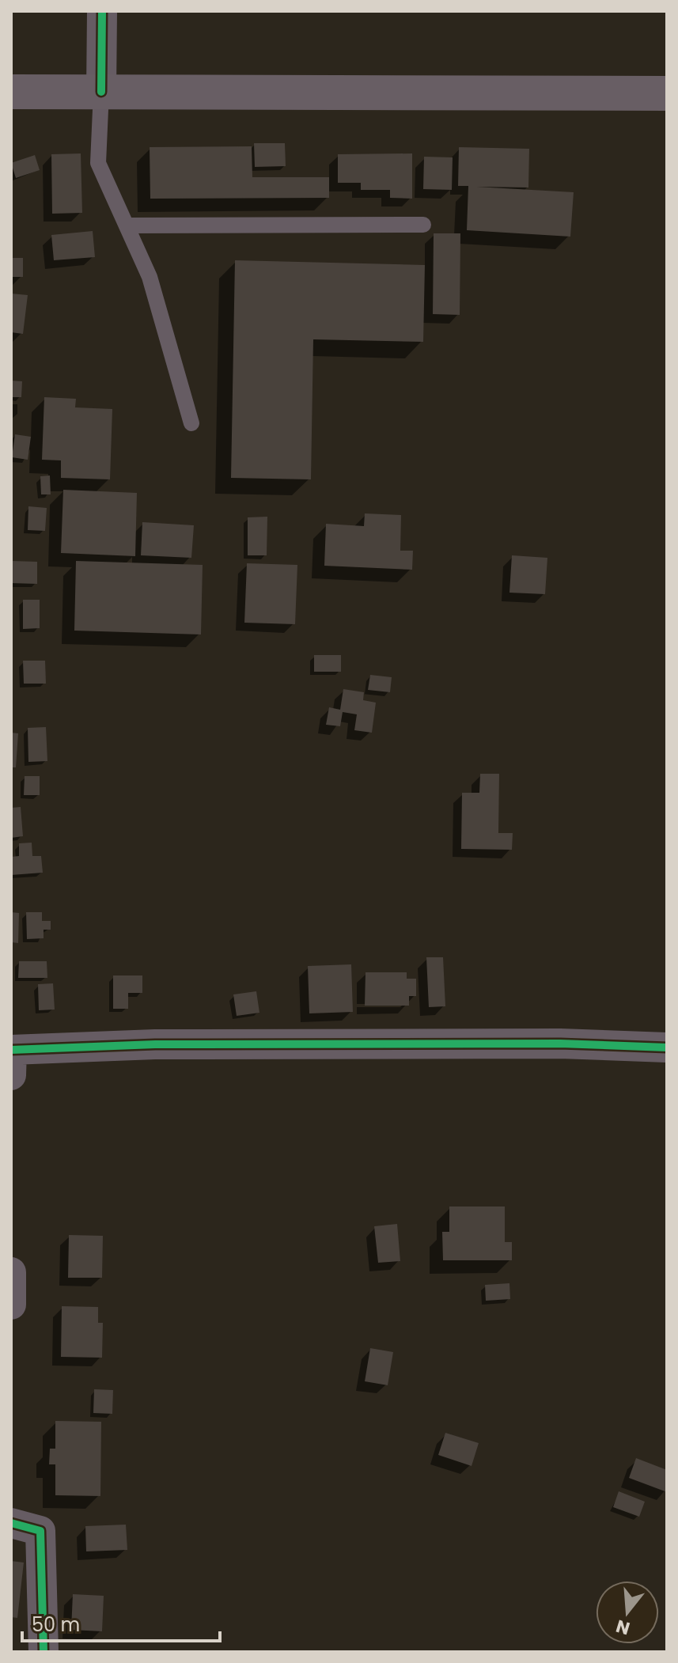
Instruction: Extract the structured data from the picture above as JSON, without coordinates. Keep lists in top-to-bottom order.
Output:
{
  "scale_bar": "50 m",
  "north": "bottom"
}
